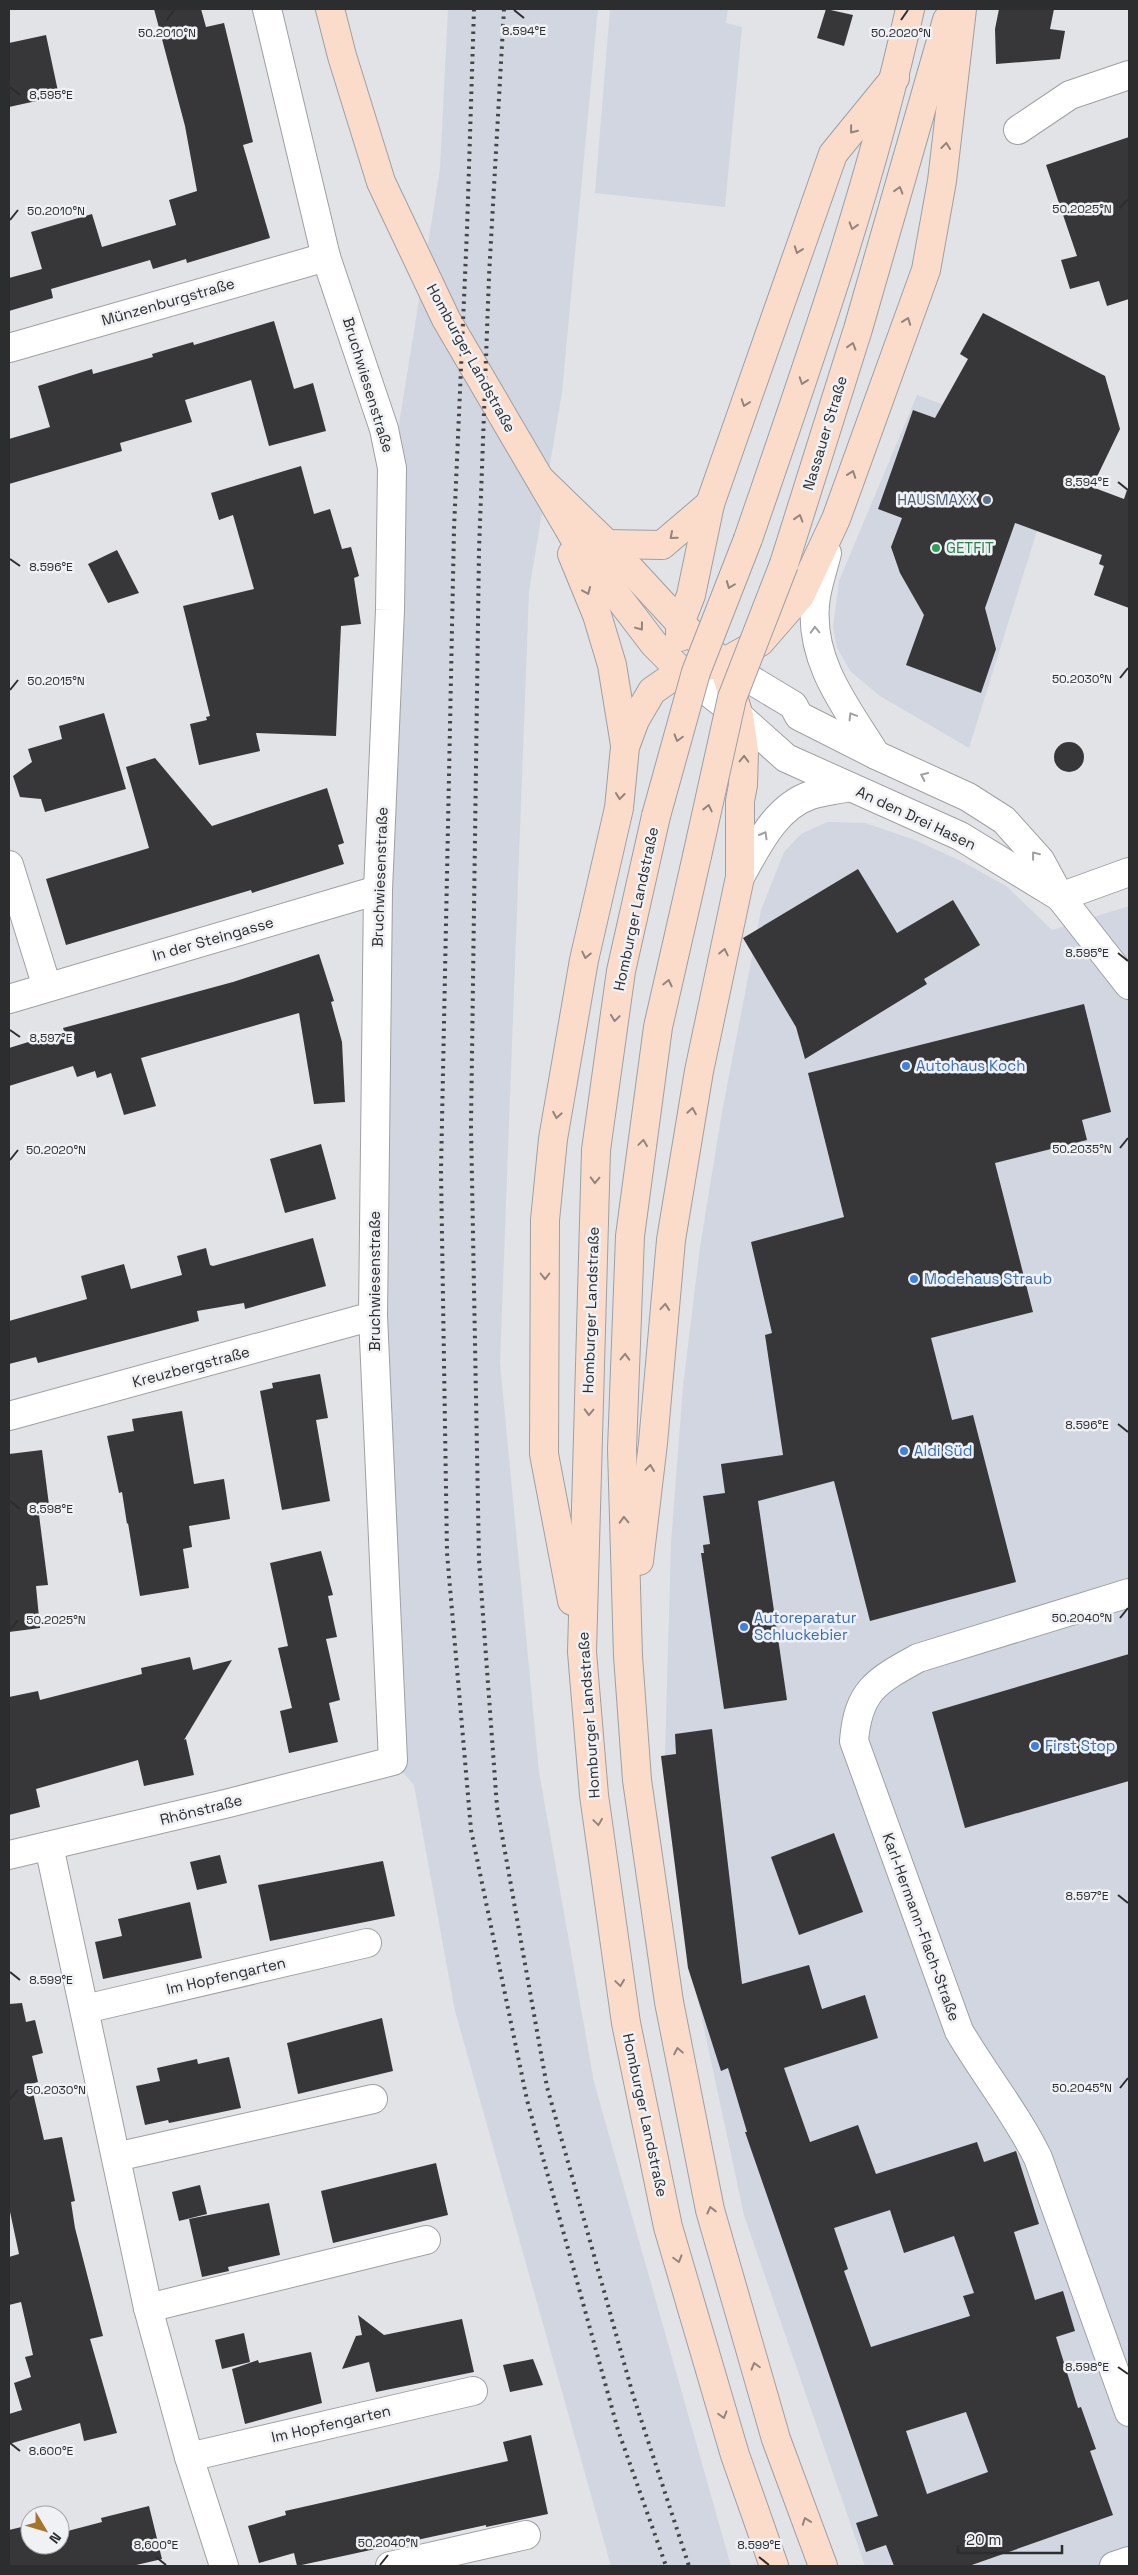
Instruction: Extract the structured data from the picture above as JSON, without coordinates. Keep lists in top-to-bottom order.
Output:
{
  "streets": {
    "main road": ["Homburger Landstraße", "Nassauer Straße"],
    "street": [
      "Münzenburgstraße",
      "Bruchwiesenstraße",
      "An den Drei Hasen",
      "In der Steingasse",
      "Kreuzbergstraße",
      "Rhönstraße",
      "Karl-Hermann-Flach-Straße",
      "Im Hopfengarten"
    ]
  },
  "crossings": [
    ["Münzenburgstraße", "Bruchwiesenstraße"],
    ["Homburger Landstraße", "An den Drei Hasen"],
    ["Bruchwiesenstraße", "In der Steingasse"],
    ["Bruchwiesenstraße", "Kreuzbergstraße"],
    ["Bruchwiesenstraße", "Rhönstraße"]
  ],
  "places": [
    "HAUSMAXX",
    "GETFIT",
    "Autohaus Koch",
    "Modehaus Straub",
    "Aldi Süd",
    "Autoreparatur Schluckebier",
    "First Stop"
  ],
  "scale_bar": "20 m",
  "north": "bottom right",
  "coordinates": [
    "8.594°E",
    "50.2010°N",
    "50.2020°N",
    "8.595°E",
    "50.2025°N",
    "8.596°E",
    "50.2030°N",
    "50.2015°N",
    "8.597°E",
    "50.2035°N",
    "8.598°E",
    "50.2040°N",
    "8.599°E",
    "50.2045°N",
    "8.600°E"
  ]
}
